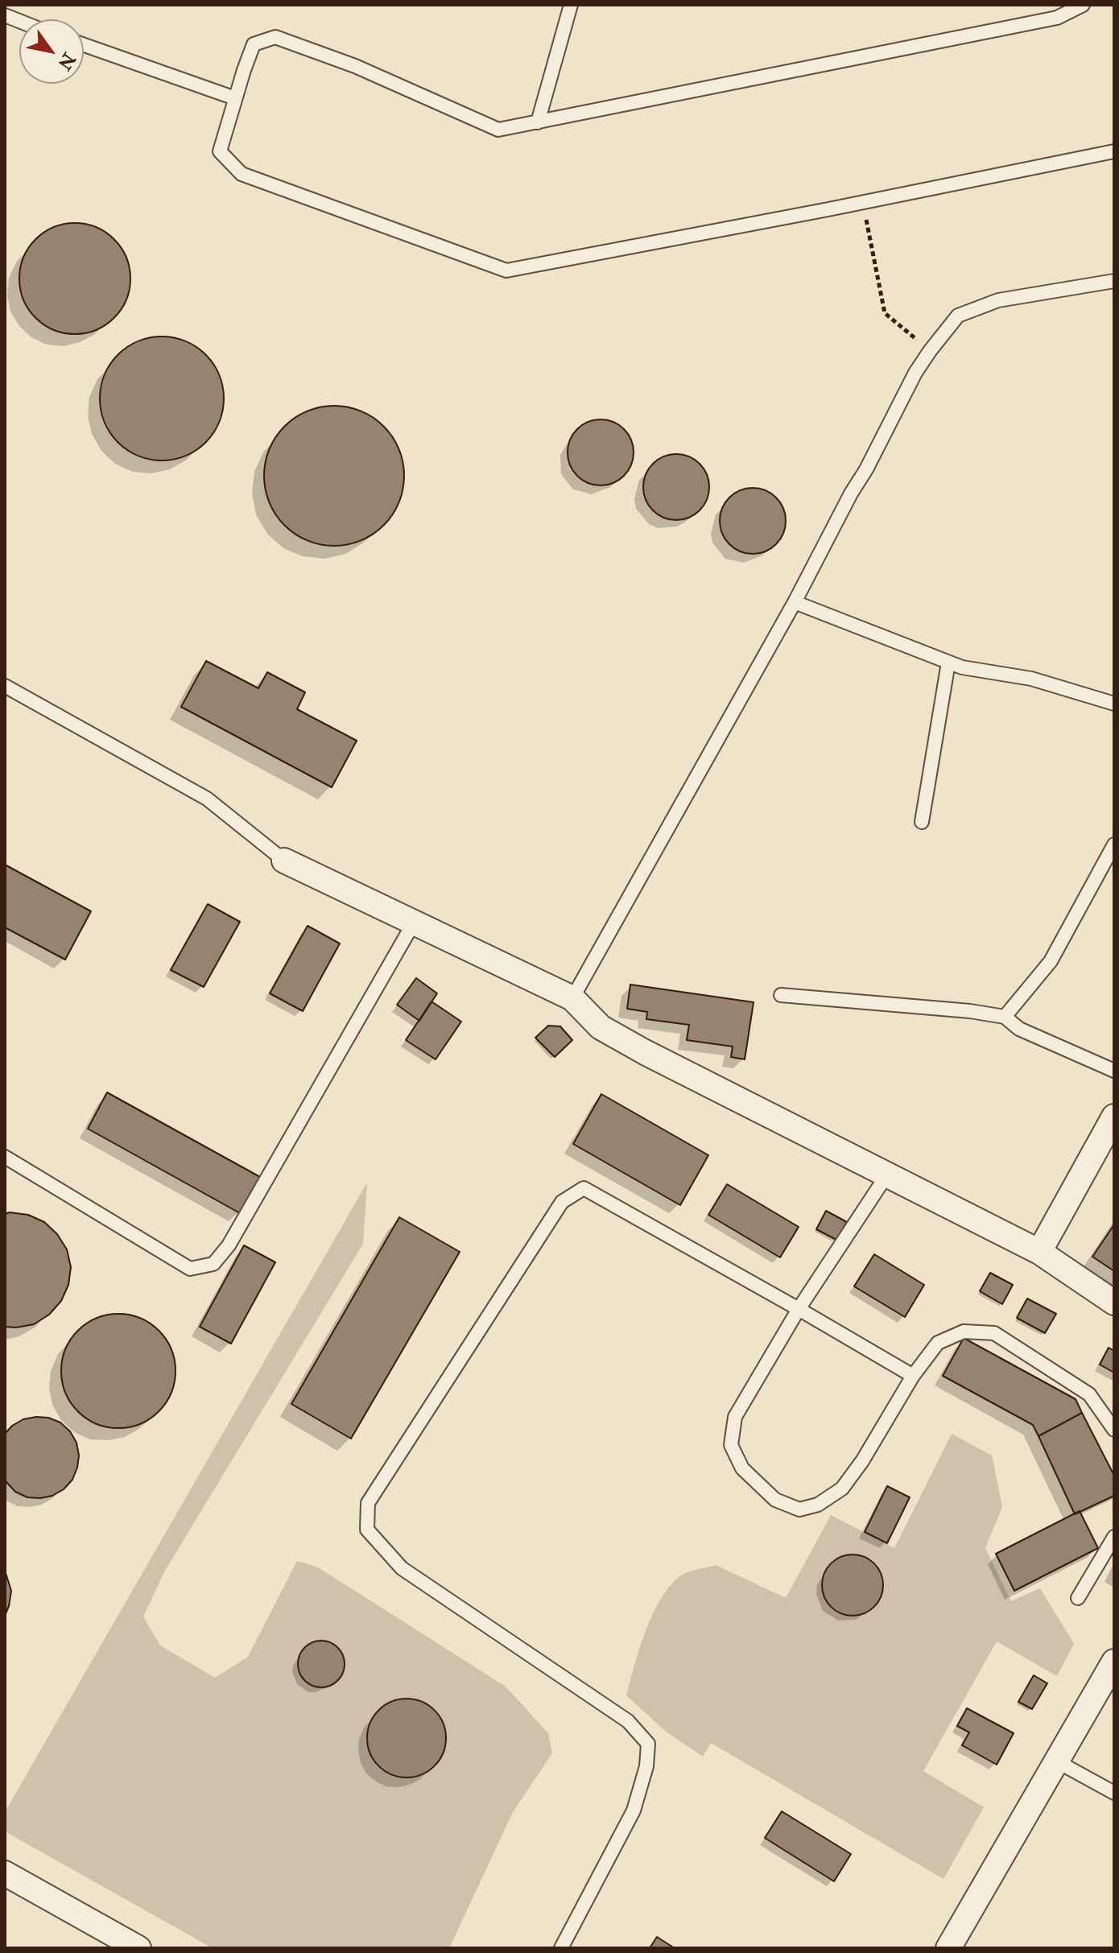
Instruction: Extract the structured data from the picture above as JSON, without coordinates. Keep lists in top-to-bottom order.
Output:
{
  "north": "bottom right"
}
